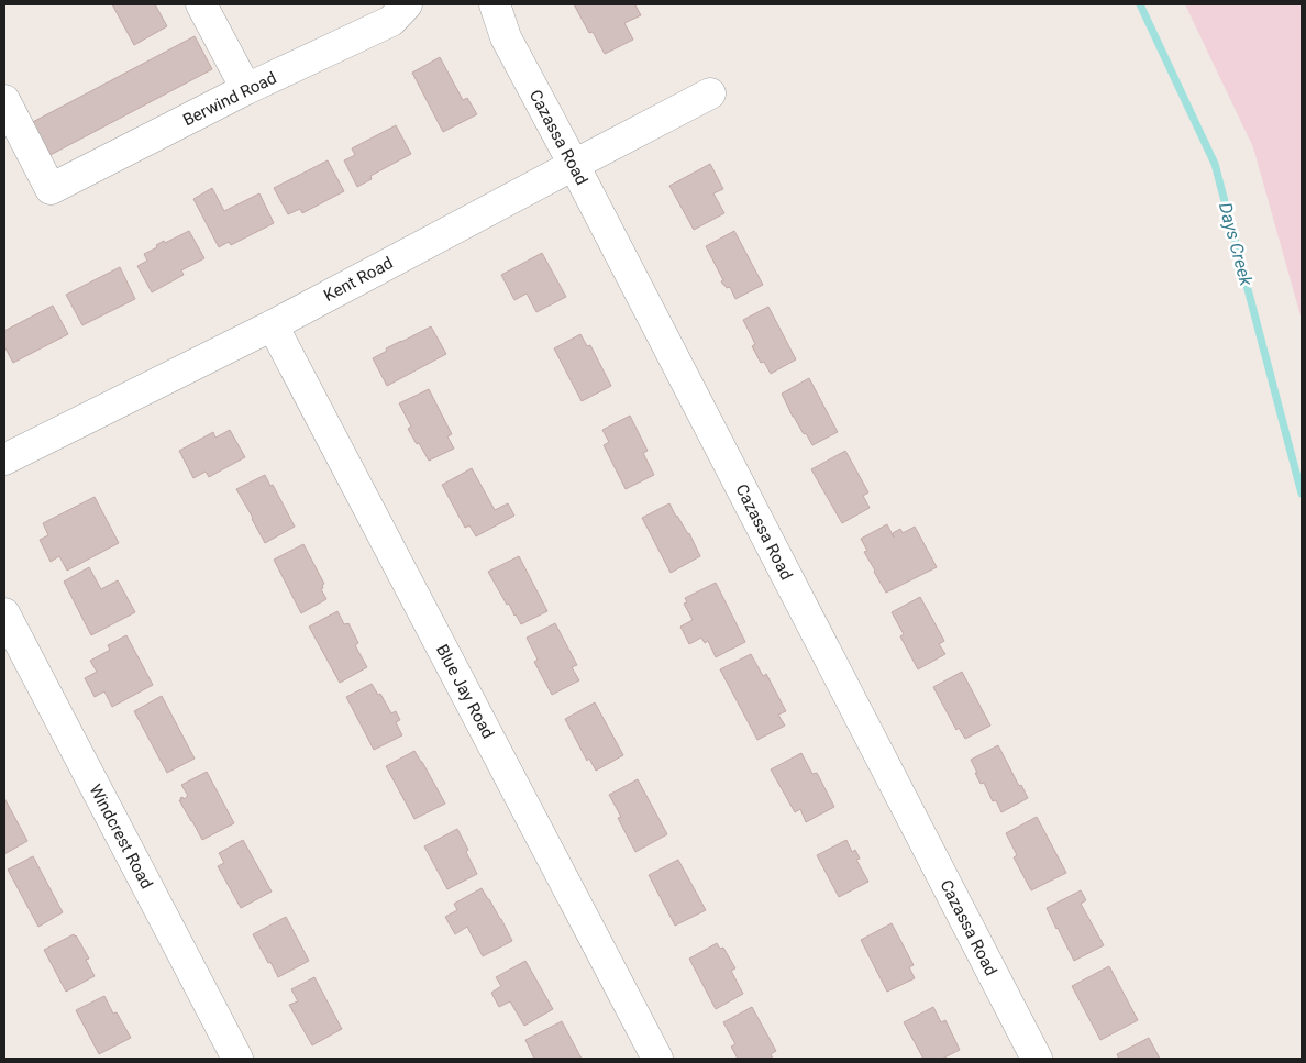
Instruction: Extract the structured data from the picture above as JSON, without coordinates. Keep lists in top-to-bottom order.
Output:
{
  "streets": {
    "street": [
      "Berwind Road",
      "Cazassa Road",
      "Kent Road",
      "Blue Jay Road",
      "Windcrest Road"
    ]
  },
  "crossings": [
    ["Cazassa Road", "Kent Road"],
    ["Kent Road", "Blue Jay Road"]
  ],
  "water": ["Days Creek"]
}
